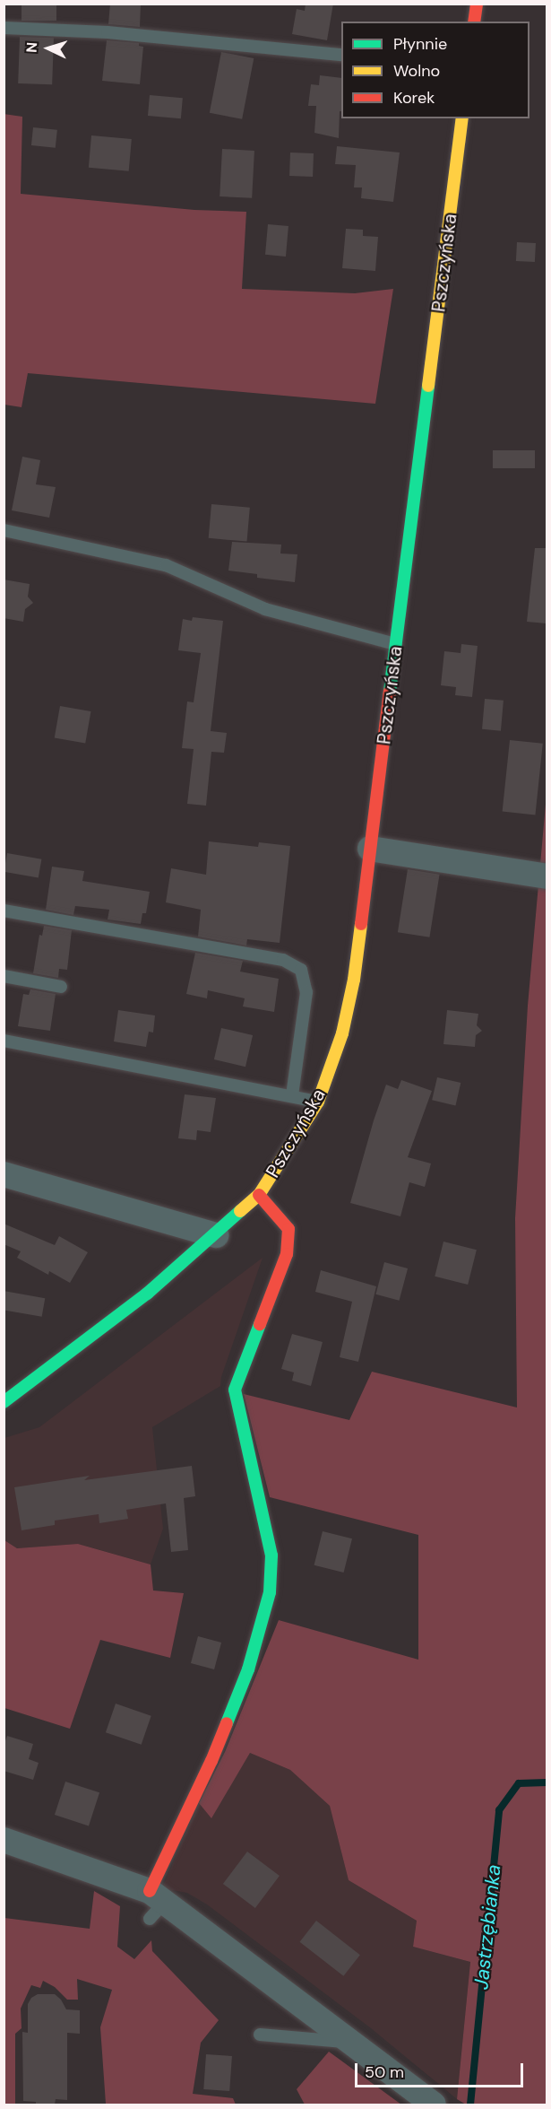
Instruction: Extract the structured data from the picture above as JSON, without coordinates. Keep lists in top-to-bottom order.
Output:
{
  "streets": {
    "street": ["Pszczyńska"]
  },
  "water": ["Jastrzębianka"],
  "legend": ["Płynnie", "Wolno", "Korek"],
  "scale_bar": "50 m",
  "north": "left"
}
